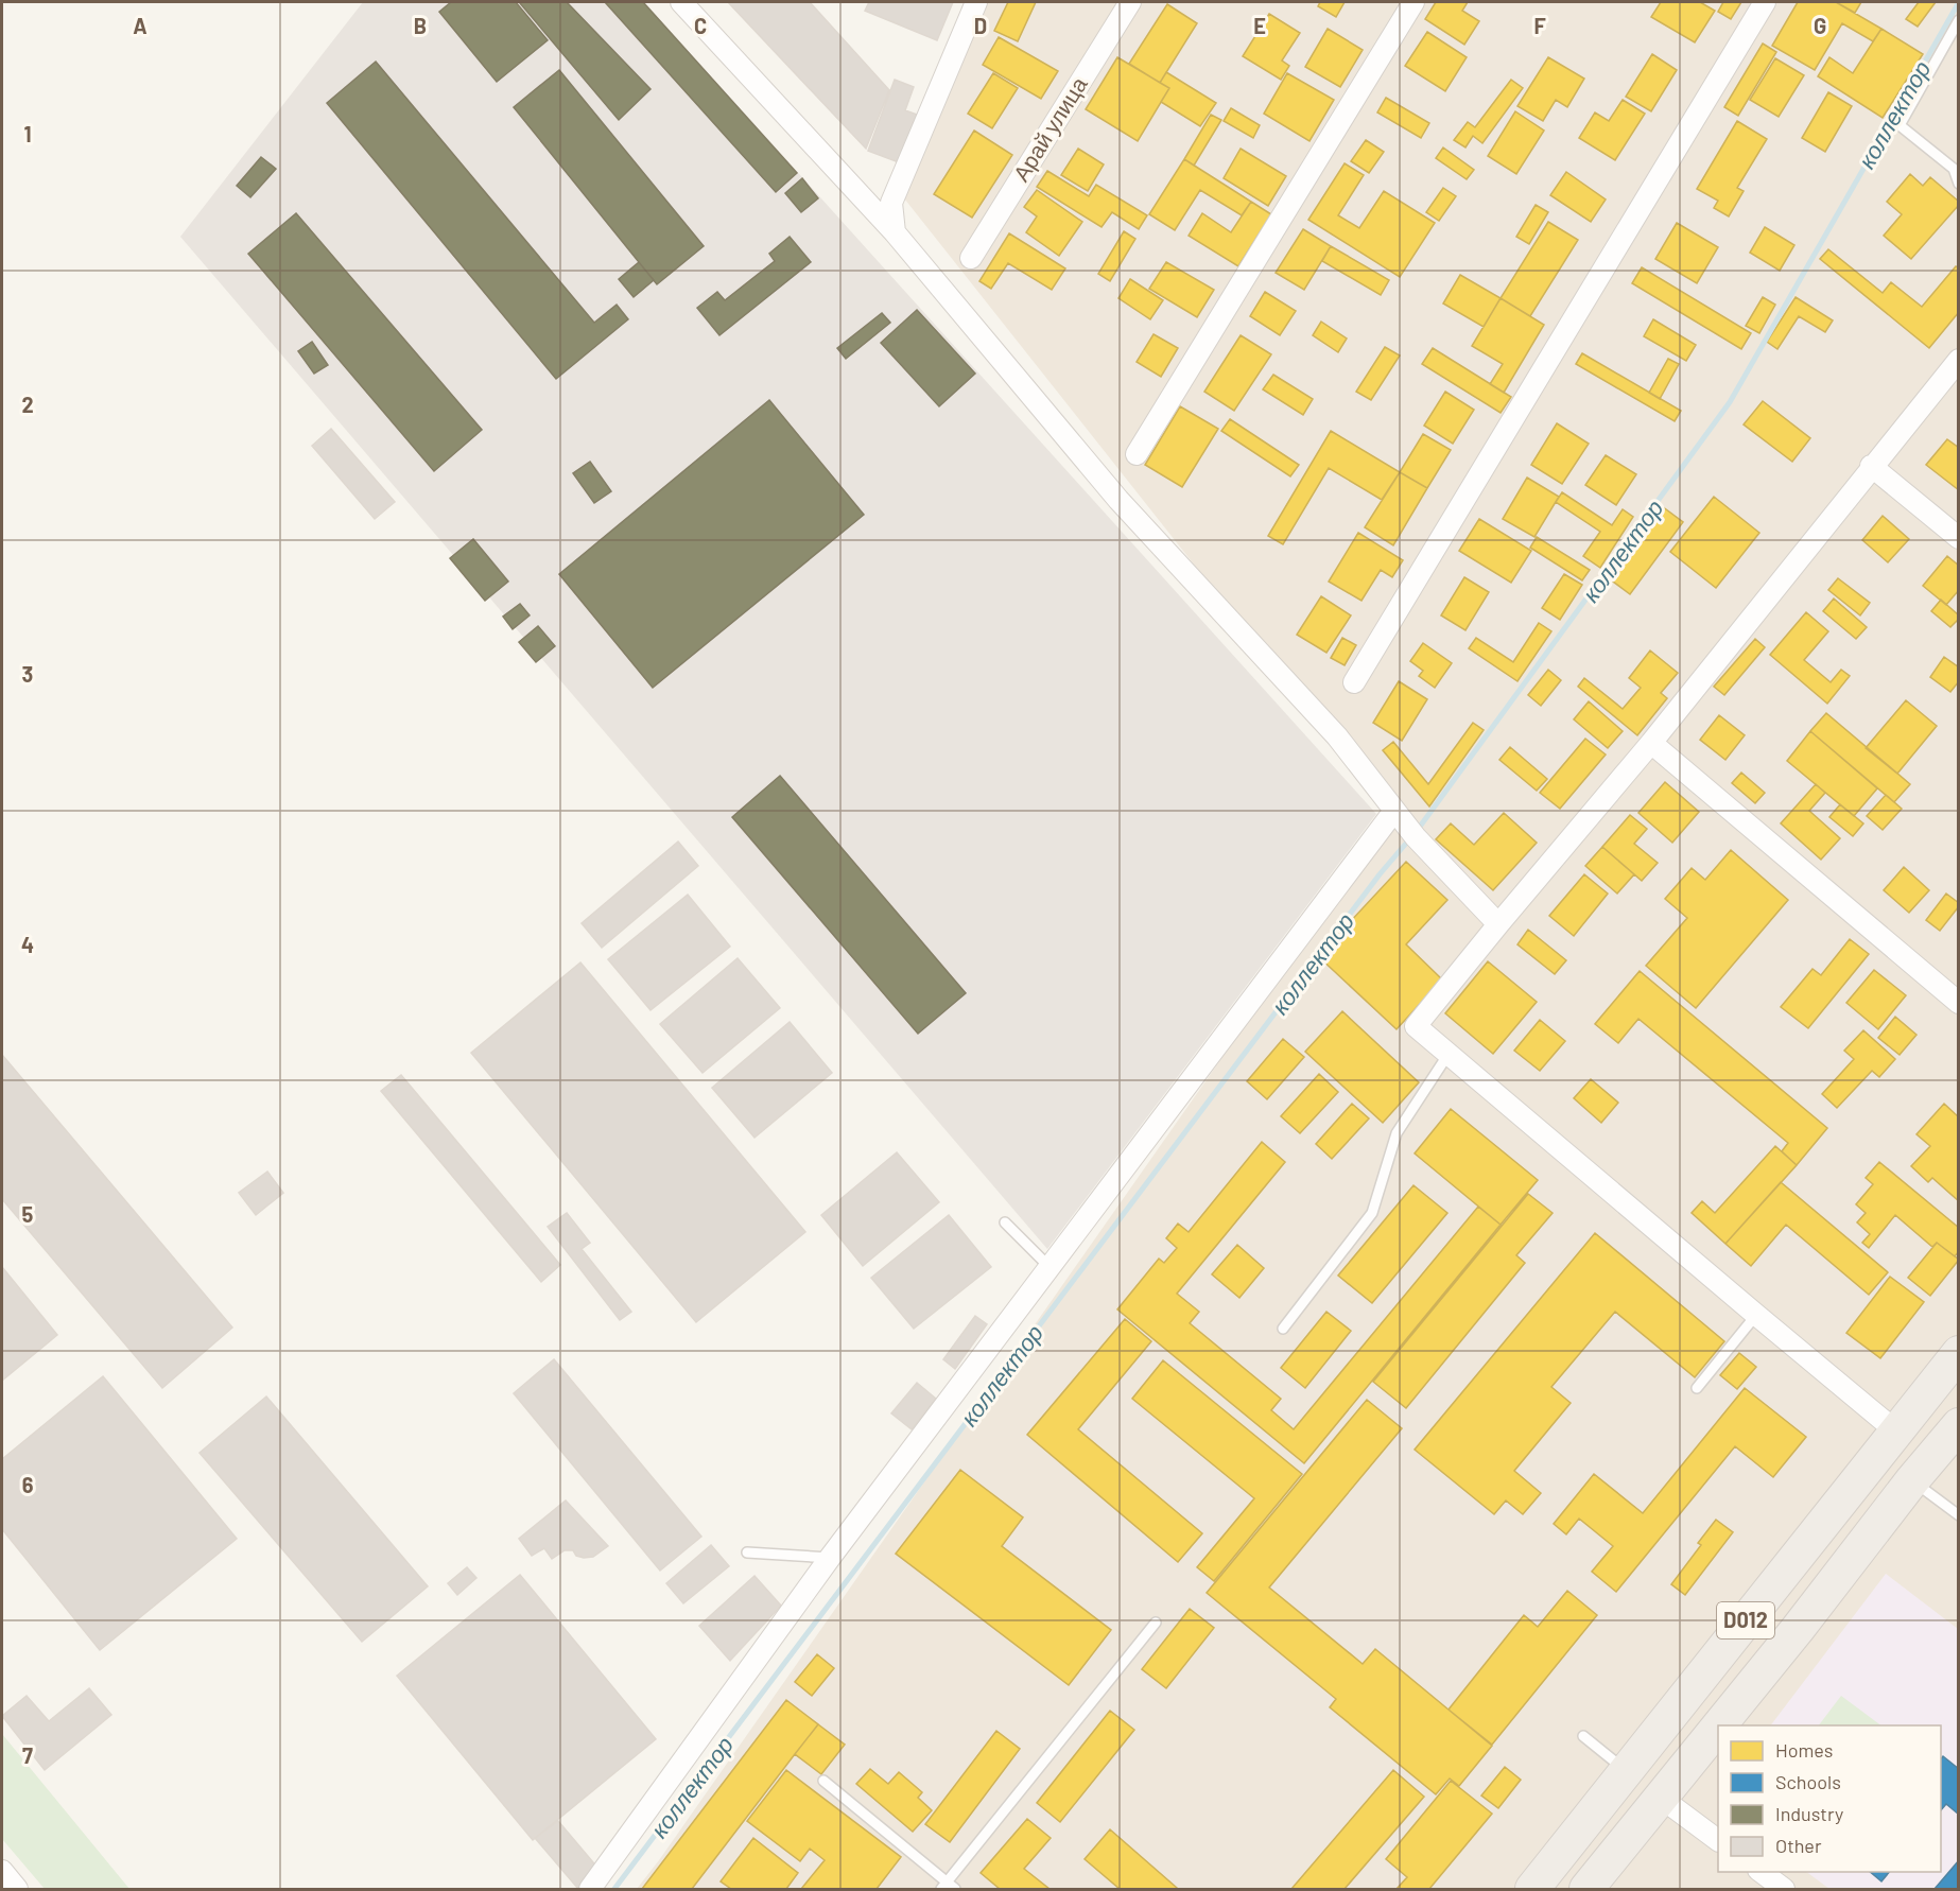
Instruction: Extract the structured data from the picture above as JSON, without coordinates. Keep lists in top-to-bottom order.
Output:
{
  "streets": {
    "highway": ["D012"],
    "street": ["Арай улица"]
  },
  "water": ["коллектор"],
  "legend": [
    "Homes",
    "Schools",
    "Industry",
    "Other"
  ],
  "grid": {
    "columns": [
      "A",
      "B",
      "C",
      "D",
      "E",
      "F",
      "G"
    ],
    "rows": [
      "1",
      "2",
      "3",
      "4",
      "5",
      "6",
      "7"
    ]
  }
}
